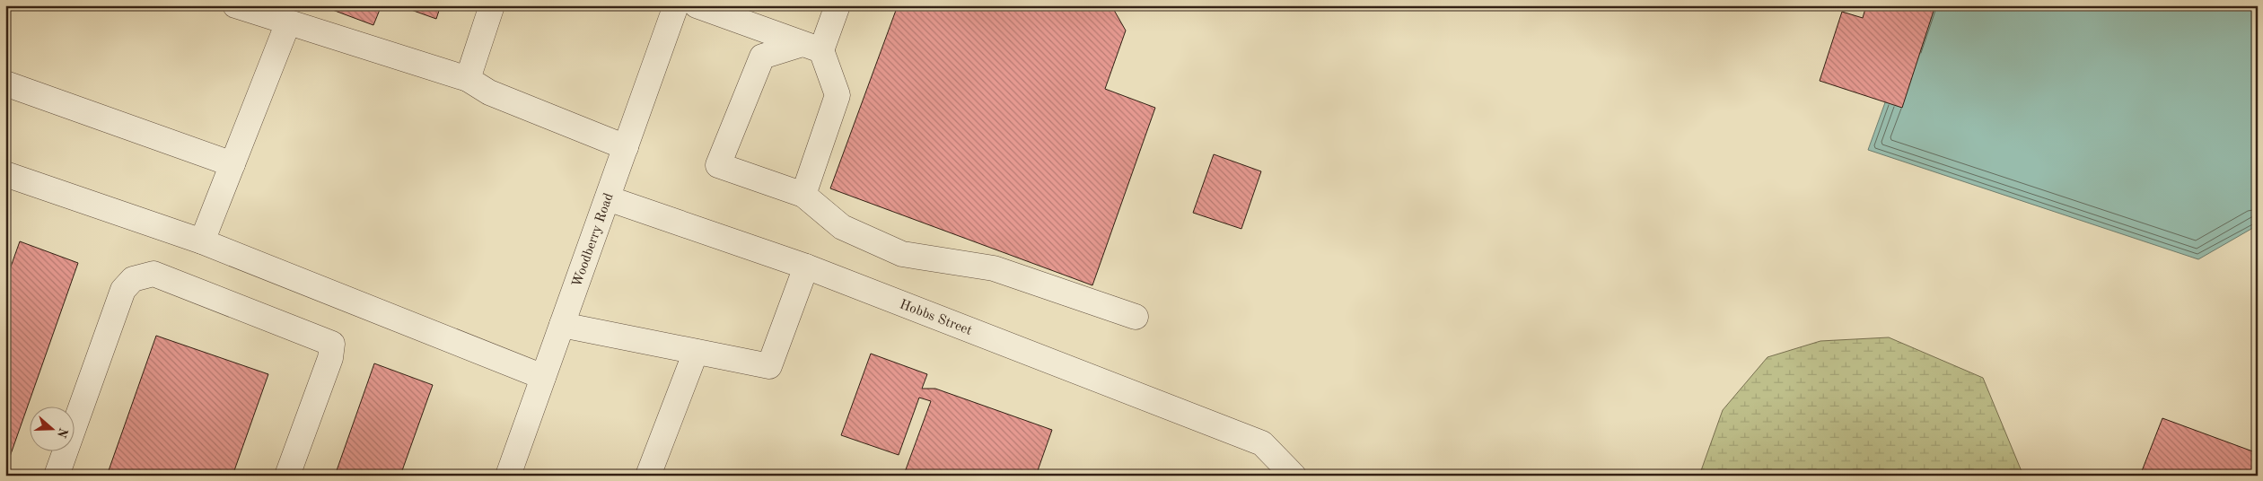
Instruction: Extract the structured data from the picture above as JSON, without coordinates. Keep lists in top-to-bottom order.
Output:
{
  "streets": {
    "street": ["Woodberry Road", "Hobbs Street"]
  },
  "crossings": [
    ["Woodberry Road", "Hobbs Street"]
  ],
  "north": "right"
}
